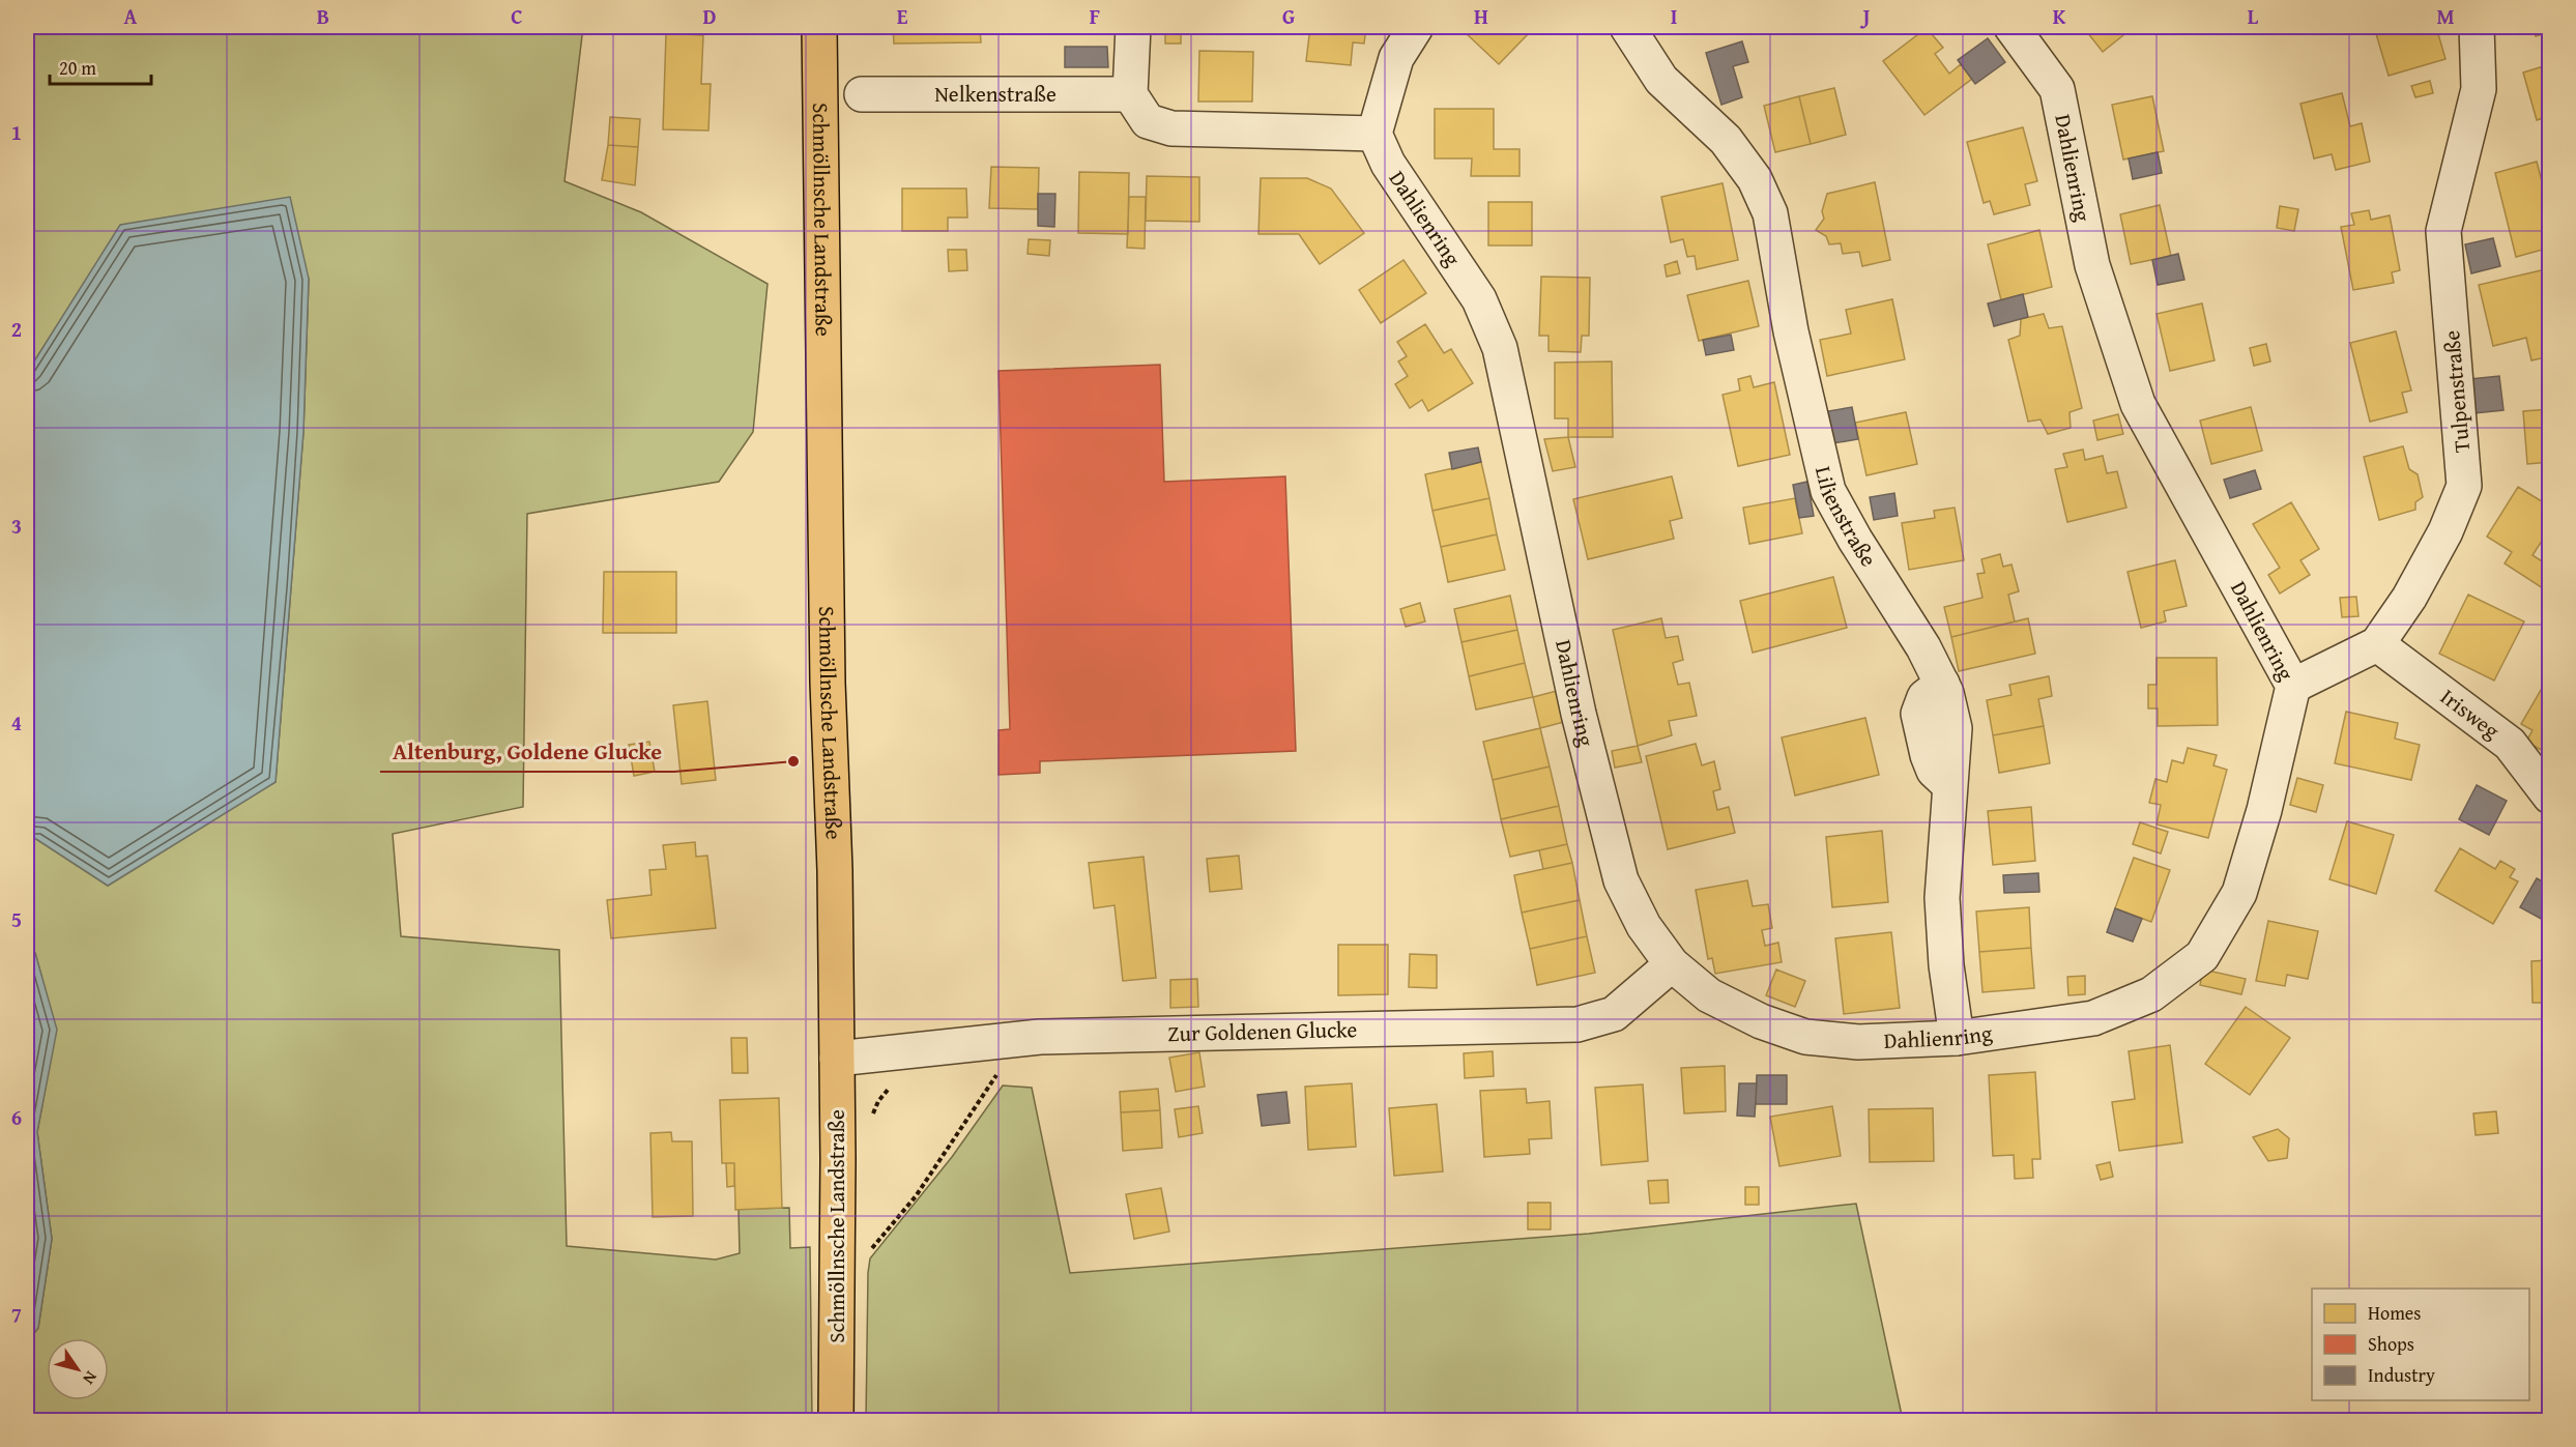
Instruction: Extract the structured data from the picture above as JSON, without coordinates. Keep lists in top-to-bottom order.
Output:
{
  "streets": {
    "main road": ["Schmöllnsche Landstraße"],
    "street": [
      "Nelkenstraße",
      "Dahlienring",
      "Tulpenstraße",
      "Lilienstraße",
      "Irisweg",
      "Zur Goldenen Glucke"
    ]
  },
  "crossings": [
    ["Dahlienring", "Tulpenstraße"],
    ["Dahlienring", "Lilienstraße"],
    ["Dahlienring", "Zur Goldenen Glucke"],
    ["Schmöllnsche Landstraße", "Zur Goldenen Glucke"],
    ["Tulpenstraße", "Irisweg"]
  ],
  "places": ["Altenburg, Goldene Glucke"],
  "legend": ["Homes", "Shops", "Industry"],
  "scale_bar": "20 m",
  "north": "bottom right",
  "grid": {
    "columns": [
      "A",
      "B",
      "C",
      "D",
      "E",
      "F",
      "G",
      "H",
      "I",
      "J",
      "K",
      "L",
      "M"
    ],
    "rows": [
      "1",
      "2",
      "3",
      "4",
      "5",
      "6",
      "7"
    ]
  }
}
